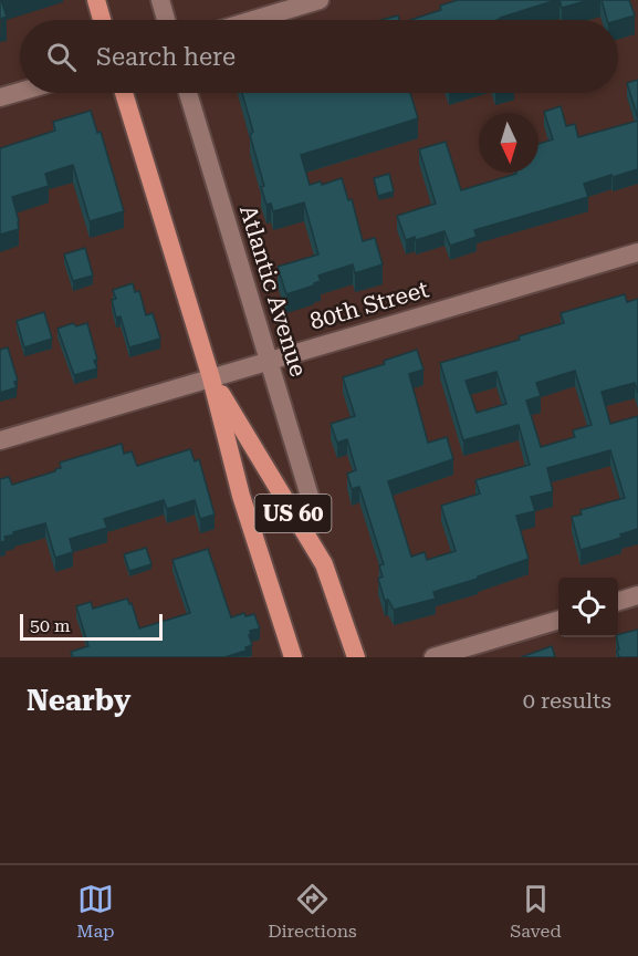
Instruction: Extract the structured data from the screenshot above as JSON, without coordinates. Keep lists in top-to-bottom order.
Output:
{
  "streets": {
    "highway": ["US 60"],
    "street": ["Atlantic Avenue", "80th Street"]
  },
  "crossings": [
    ["Atlantic Avenue", "80th Street"],
    ["80th Street", "US 60"]
  ],
  "scale_bar": "50 m",
  "north": "bottom",
  "page": {
    "search": "Search here",
    "scale": "50 m",
    "heading": ["Nearby", "0 results"],
    "nav": ["Map", "Directions", "Saved"]
  }
}
